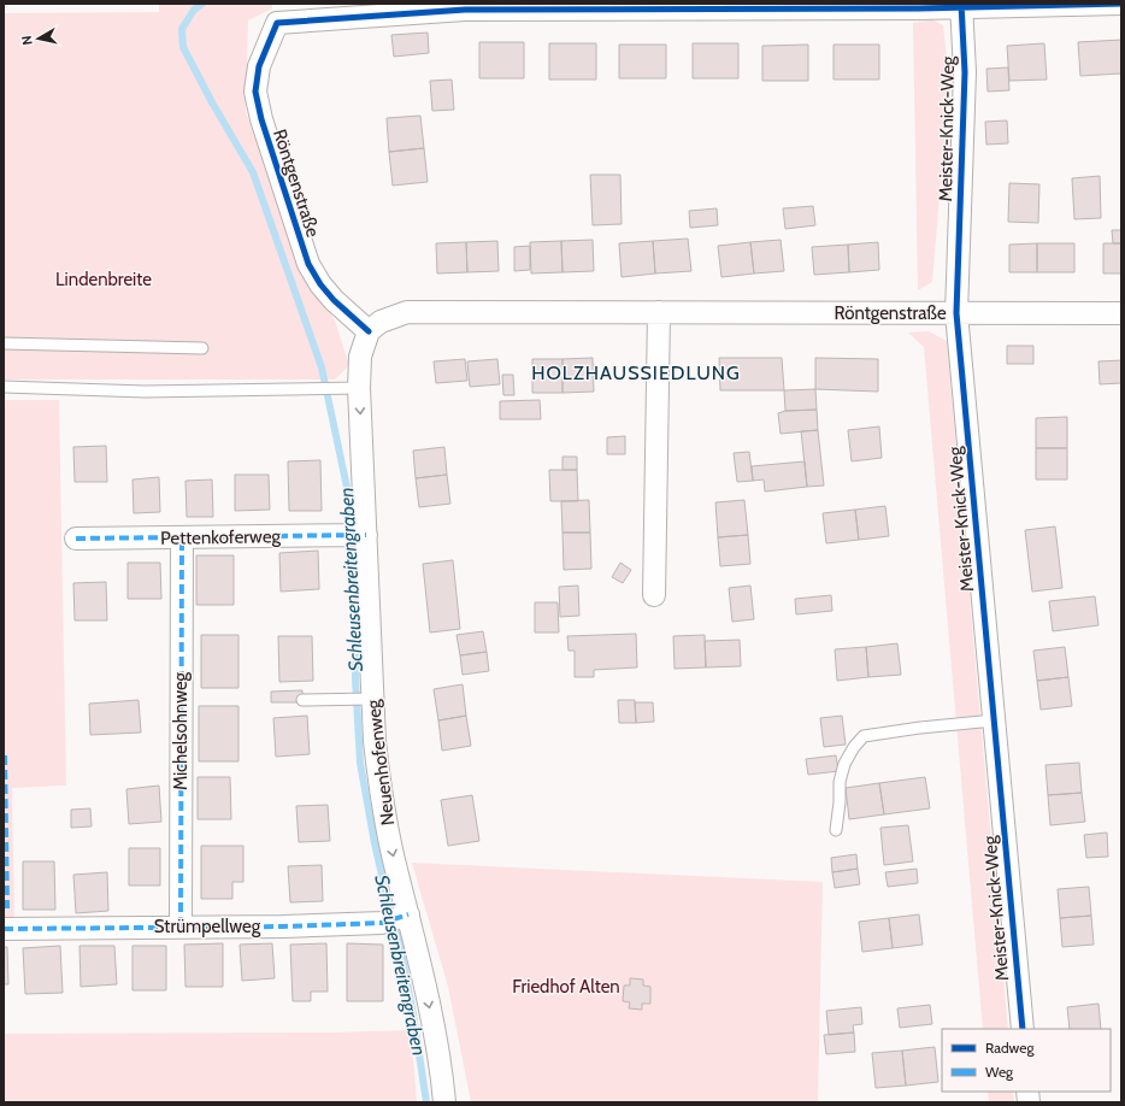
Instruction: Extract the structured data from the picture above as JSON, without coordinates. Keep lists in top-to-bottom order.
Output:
{
  "streets": {
    "street": [
      "Meister-Knick-Weg",
      "Röntgenstraße",
      "Pettenkoferweg",
      "Michelsohnweg",
      "Neuenhofenweg",
      "Strümpellweg"
    ]
  },
  "crossings": [
    ["Meister-Knick-Weg", "Röntgenstraße"],
    ["Röntgenstraße", "Neuenhofenweg"],
    ["Pettenkoferweg", "Michelsohnweg"],
    ["Pettenkoferweg", "Neuenhofenweg"],
    ["Michelsohnweg", "Strümpellweg"],
    ["Neuenhofenweg", "Strümpellweg"]
  ],
  "one_way": ["Neuenhofenweg"],
  "districts": ["HOLZHAUSSIEDLUNG"],
  "water": ["Schleusenbreitengraben"],
  "parks": ["Lindenbreite", "Friedhof Alten"],
  "legend": ["Radweg", "Weg"],
  "north": "left"
}
